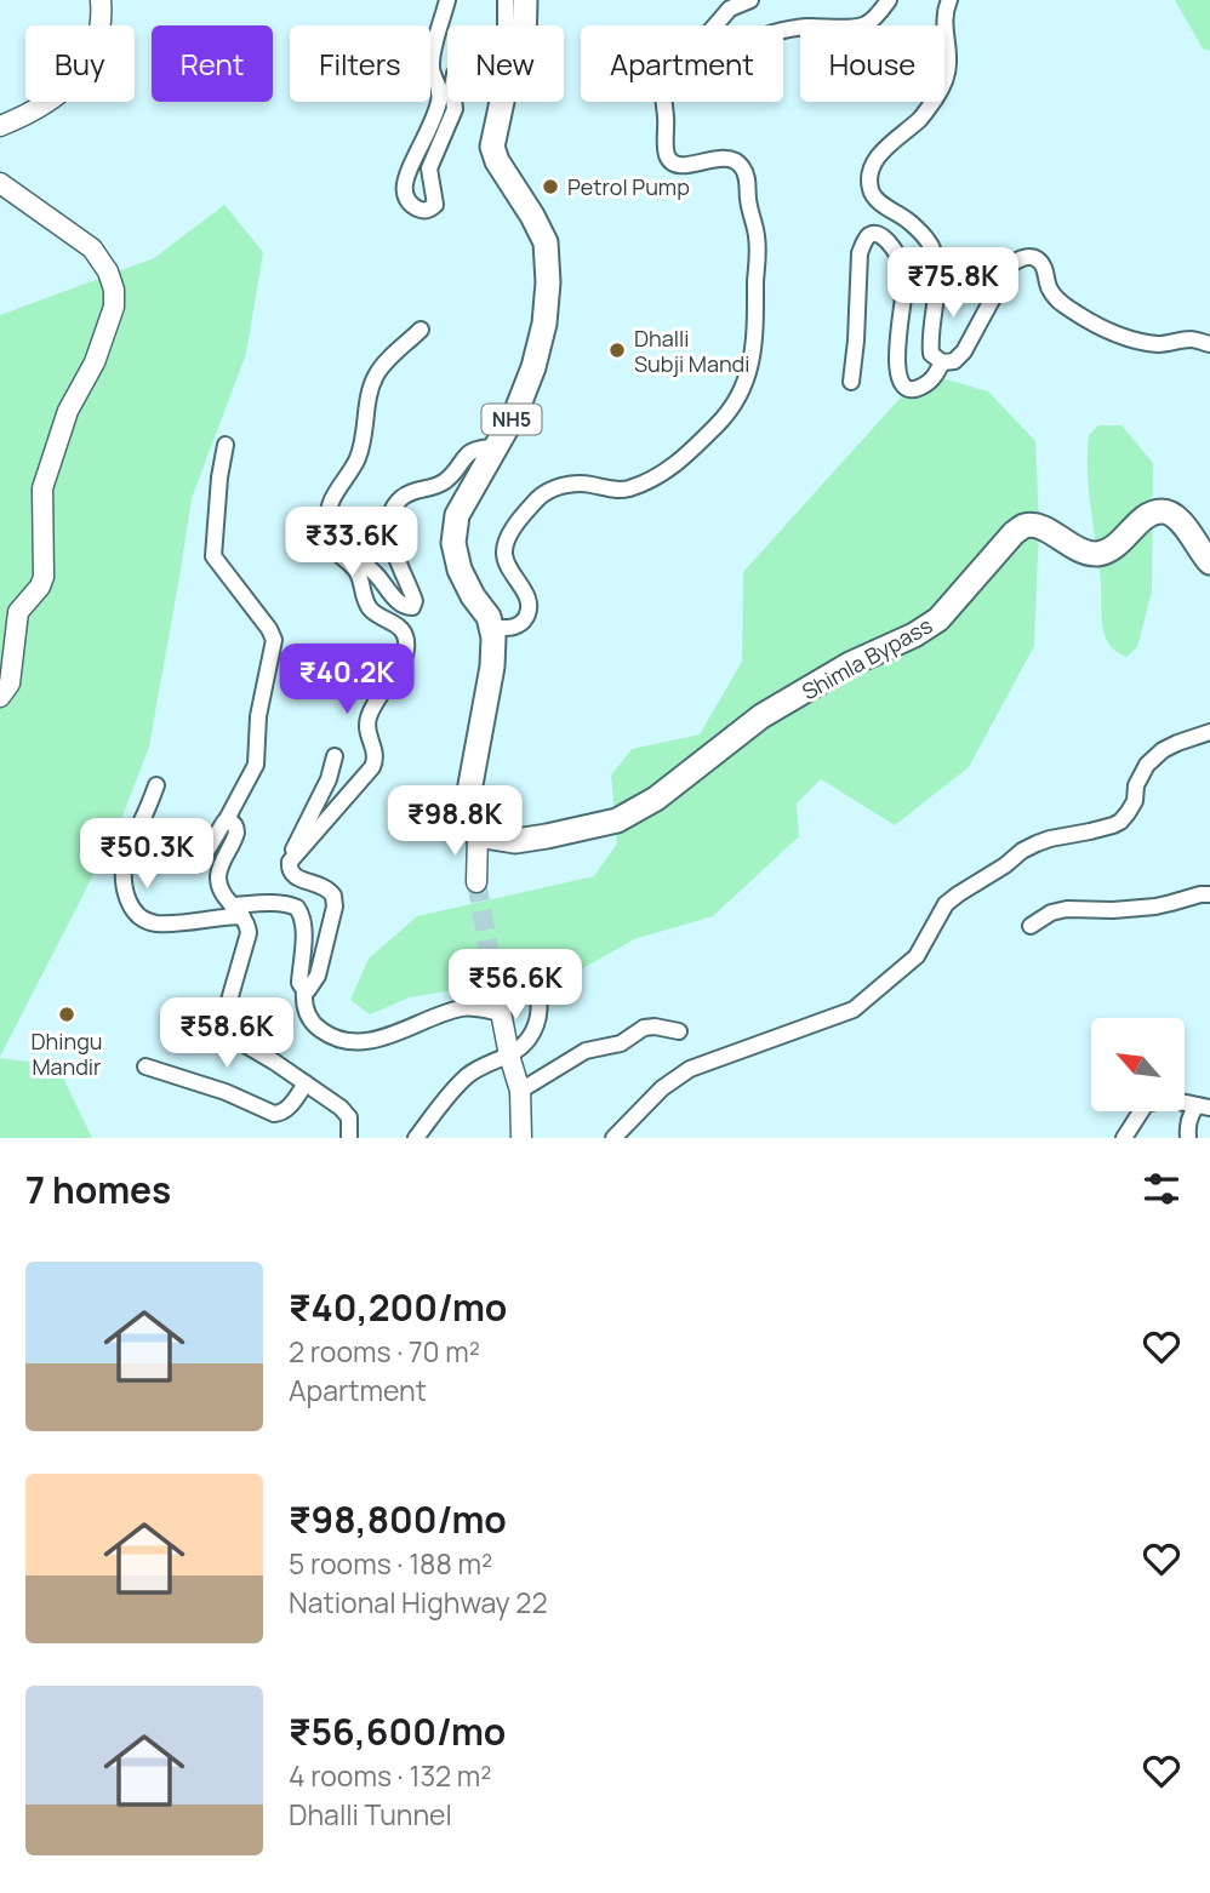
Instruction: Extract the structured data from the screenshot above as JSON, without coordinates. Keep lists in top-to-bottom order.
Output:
{
  "streets": {
    "highway": ["NH5", "Shimla Bypass"]
  },
  "crossings": [
    ["NH5", "Shimla Bypass"]
  ],
  "places": ["Petrol Pump", "Dhalli Subji Mandi", "Dhingu Mandir"],
  "north": "top left",
  "page": {
    "chip": [
      "Buy",
      "Rent",
      "Filters",
      "New",
      "Apartment",
      "House"
    ],
    "price": [
      "₹75.8K",
      "₹33.6K",
      "₹40.2K",
      "₹98.8K",
      "₹50.3K",
      "₹56.6K",
      "₹58.6K"
    ],
    "heading": "7 homes",
    "list": [
      {
        "name": "₹40,200/mo",
        "note": "2 rooms · 70 m² · Apartment"
      },
      {
        "name": "₹98,800/mo",
        "note": "5 rooms · 188 m² · National Highway 22"
      },
      {
        "name": "₹56,600/mo",
        "note": "4 rooms · 132 m² · Dhalli Tunnel"
      }
    ]
  }
}
